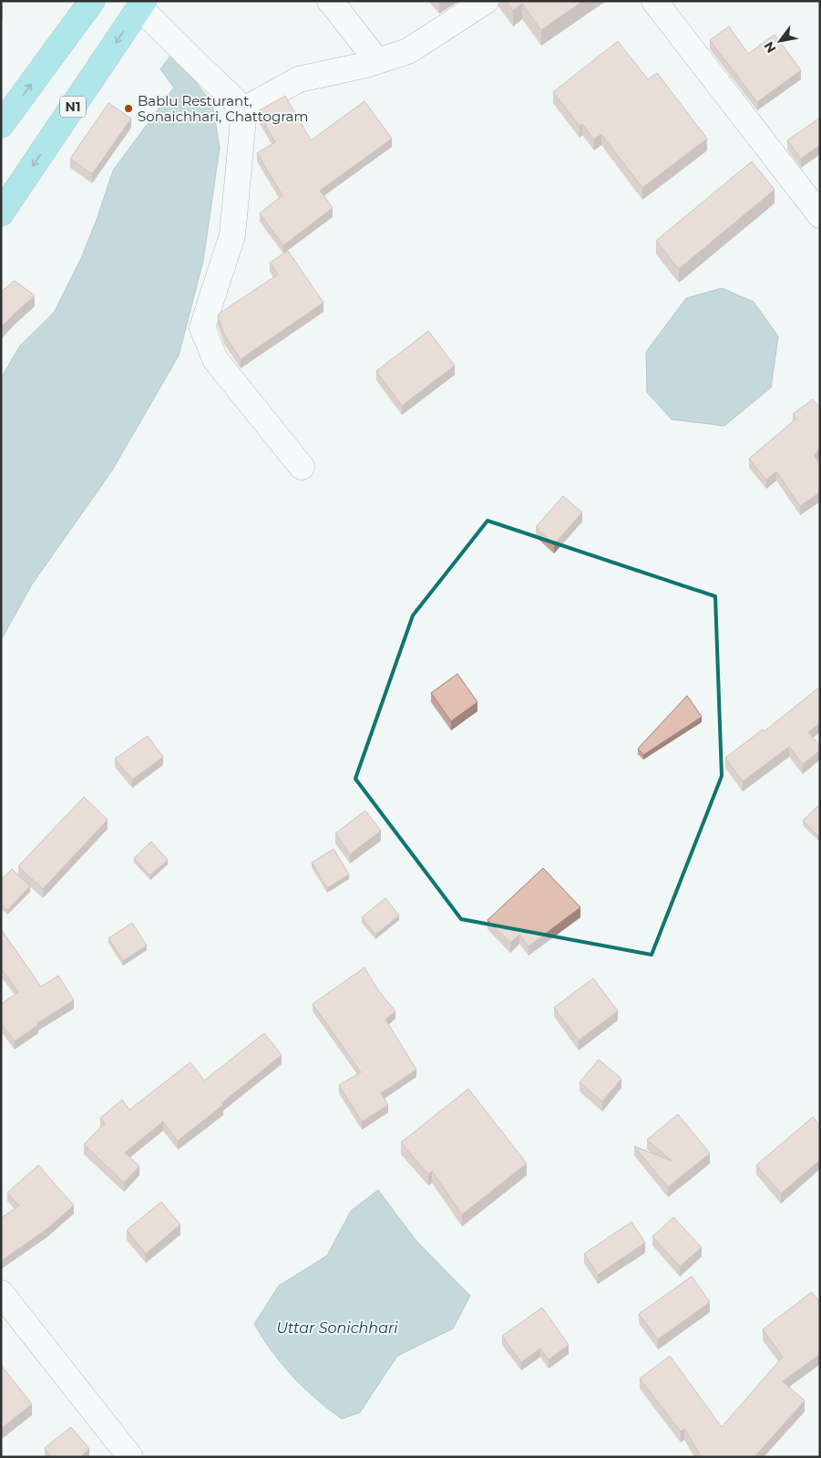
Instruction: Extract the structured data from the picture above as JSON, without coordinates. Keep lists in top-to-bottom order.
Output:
{
  "streets": {
    "highway": ["N1"]
  },
  "water": ["Uttar Sonichhari"],
  "places": ["Bablu Resturant, Sonaichhari, Chattogram"],
  "north": "bottom left"
}
